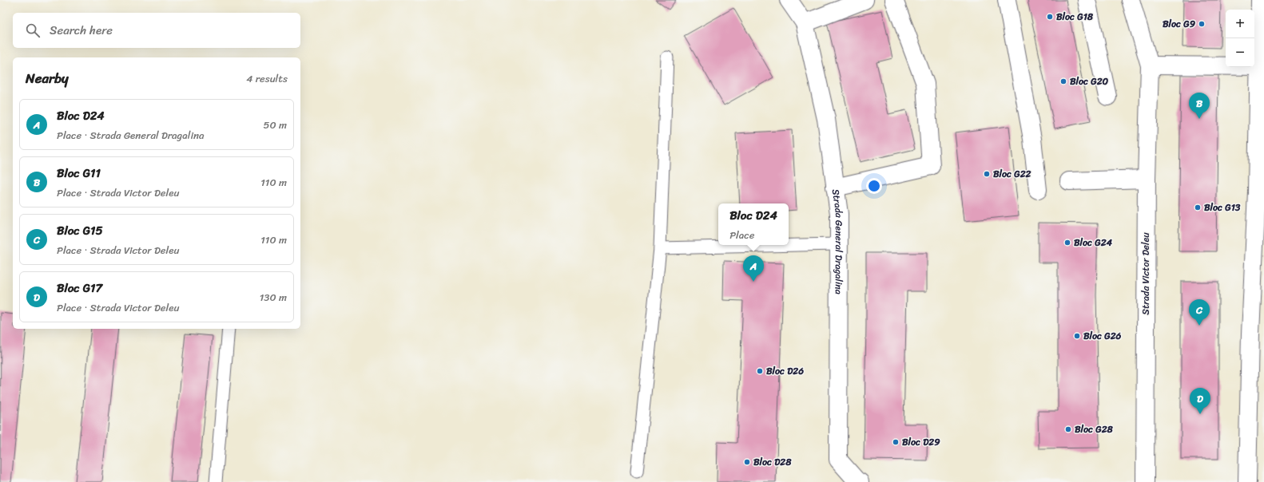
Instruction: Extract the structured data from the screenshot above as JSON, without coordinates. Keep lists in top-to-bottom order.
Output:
{
  "streets": {
    "street": ["Strada General Dragalina", "Strada Victor Deleu"]
  },
  "places": [
    "Bloc G18",
    "Bloc G9",
    "Bloc G20",
    "Bloc G22",
    "Bloc G13",
    "Bloc G24",
    "Bloc G26",
    "Bloc D26",
    "Bloc G28",
    "Bloc D29",
    "Bloc D28"
  ],
  "page": {
    "map_buttons": ["+", "−"],
    "search": "Search here",
    "heading": ["Nearby", "4 results"],
    "pins": [
      "B",
      "A",
      "C",
      "D"
    ],
    "list": [
      {
        "mark": "A",
        "name": "Bloc D24",
        "note": "Place · Strada General Dragalina",
        "value": "50 m"
      },
      {
        "mark": "B",
        "name": "Bloc G11",
        "note": "Place · Strada Victor Deleu",
        "value": "110 m"
      },
      {
        "mark": "C",
        "name": "Bloc G15",
        "note": "Place · Strada Victor Deleu",
        "value": "110 m"
      },
      {
        "mark": "D",
        "name": "Bloc G17",
        "note": "Place · Strada Victor Deleu",
        "value": "130 m"
      }
    ],
    "popup": ["Bloc D24", "Place"]
  }
}
